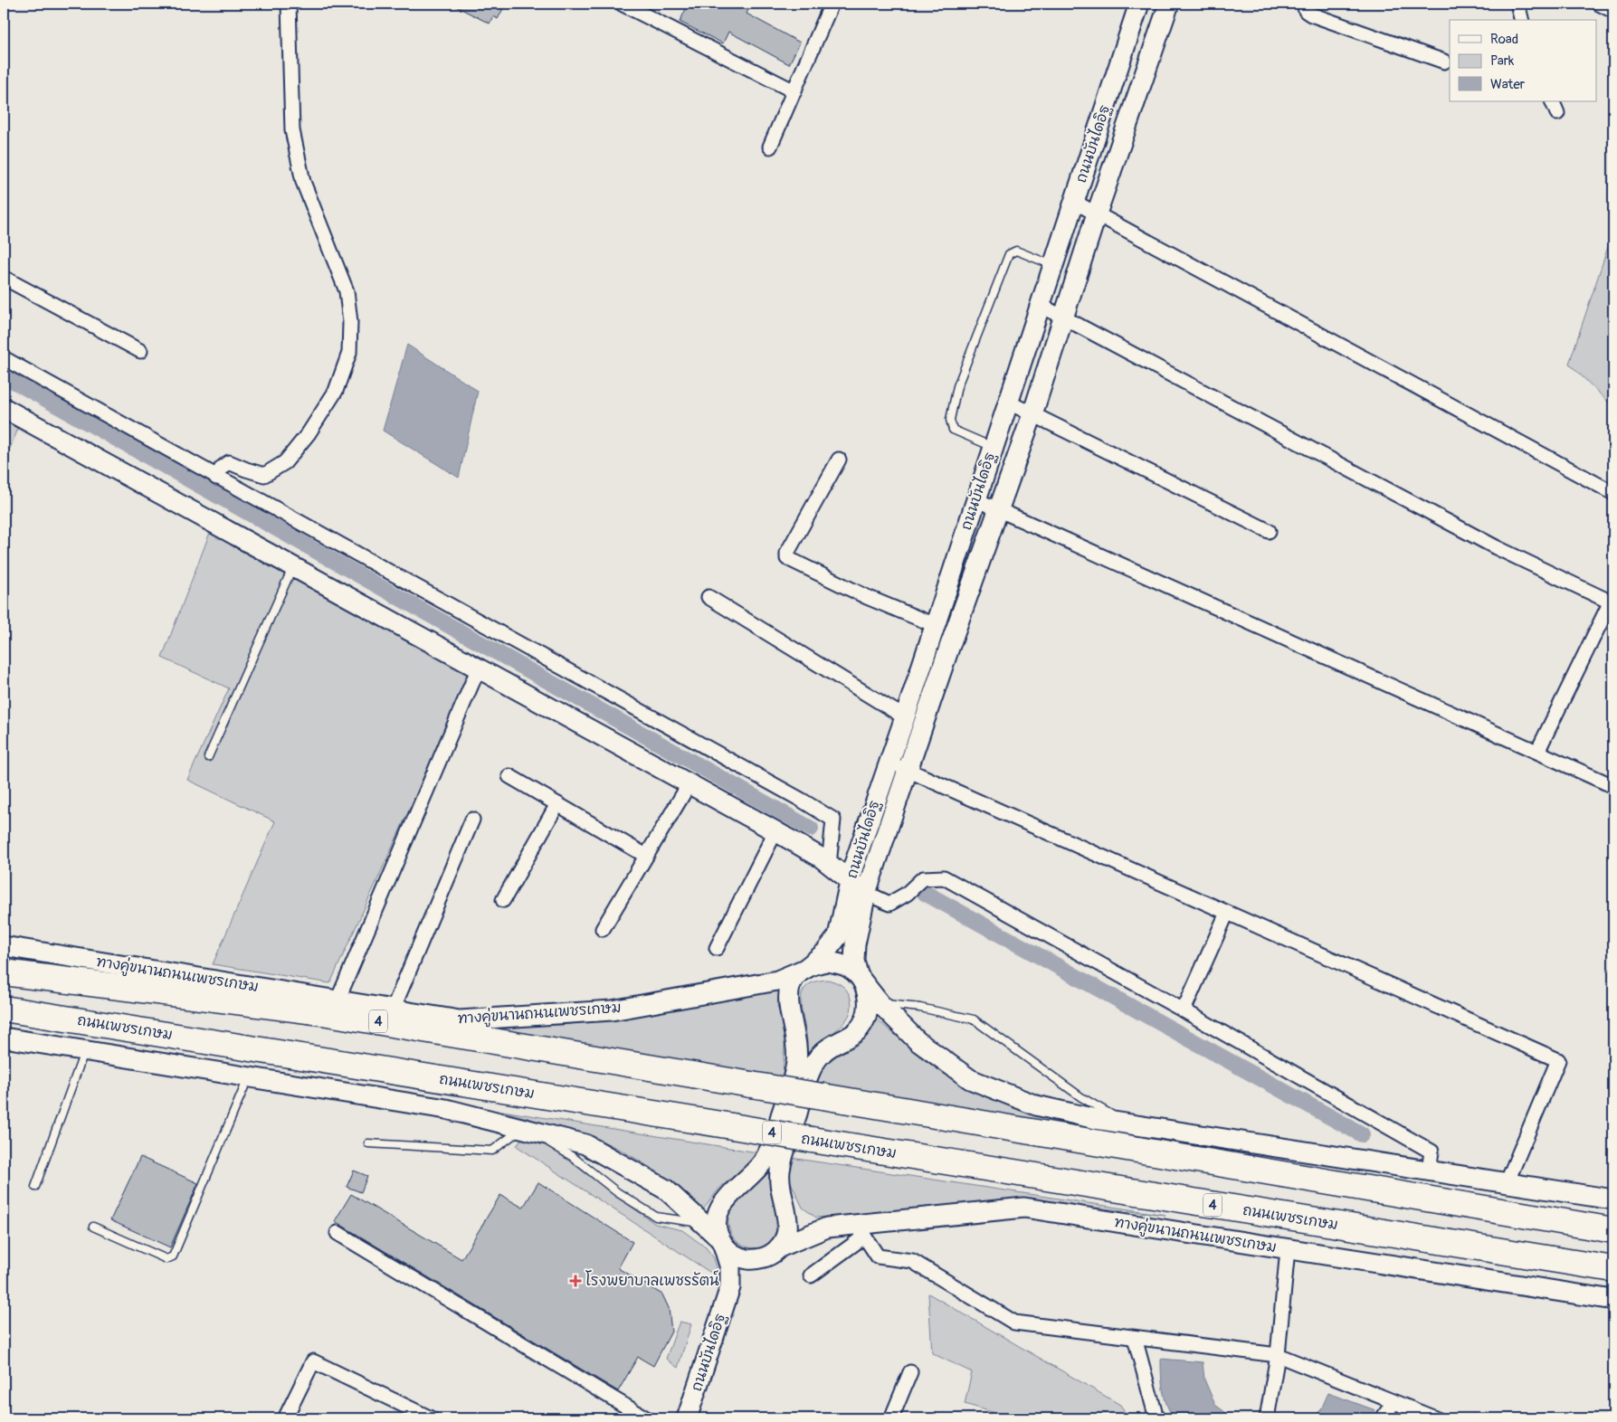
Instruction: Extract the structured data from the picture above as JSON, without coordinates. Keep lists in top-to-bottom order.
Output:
{
  "streets": {
    "highway": ["4", "ถนนเพชรเกษม"],
    "main road": ["ถนนบันไดอิฐ", "ทางคู่ขนานถนนเพชรเกษม"]
  },
  "crossings": [
    ["ถนนบันไดอิฐ", "ทางคู่ขนานถนนเพชรเกษม"]
  ],
  "places": {
    "health": ["โรงพยาบาลเพชรรัตน์"]
  },
  "legend": ["Road", "Park", "Water"]
}
